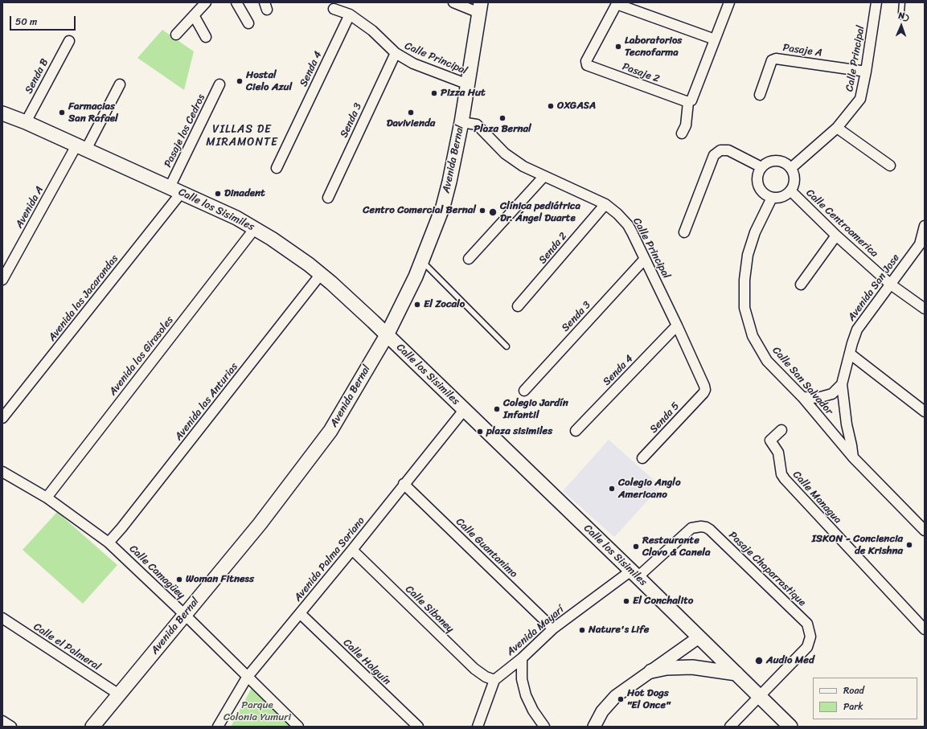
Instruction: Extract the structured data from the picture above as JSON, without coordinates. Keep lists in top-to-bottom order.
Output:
{
  "streets": {
    "main road": ["Avenida Bernal", "Calle los Sisimiles"],
    "street": [
      "Pasaje A",
      "Calle Principal",
      "Senda 4",
      "Pasaje 2",
      "Senda B",
      "Senda 3",
      "Pasaje los Cedros",
      "Avenida A",
      "Calle Centroamerica",
      "Senda 2",
      "Avenida San Jose",
      "Avenida las Jacarandas",
      "Avenida los Girasoles",
      "Calle San Salvador",
      "Avenida las Anturias",
      "Senda 5",
      "Calle Managua",
      "Calle Guantanimo",
      "Avenida Palma Soriano",
      "Pasaje Chaparrastique",
      "Calle Camagüey",
      "Calle Siboney",
      "Avenida Mayarí",
      "Calle el Palmeral",
      "Calle Holguín"
    ]
  },
  "crossings": [
    ["Pasaje A", "Calle Principal"],
    ["Calle Principal", "Senda 4"],
    ["Calle Principal", "Senda 3"],
    ["Calle Principal", "Avenida Bernal"],
    ["Calle Principal", "Calle Centroamerica"],
    ["Calle Principal", "Senda 2"],
    ["Calle Principal", "Calle San Salvador"],
    ["Calle Principal", "Senda 5"],
    ["Senda B", "Calle los Sisimiles"],
    ["Pasaje los Cedros", "Calle los Sisimiles"],
    ["Pasaje los Cedros", "Avenida las Jacarandas"],
    ["Avenida Bernal", "Calle los Sisimiles"],
    ["Avenida Bernal", "Calle Camagüey"],
    ["Avenida Bernal", "Calle el Palmeral"],
    ["Avenida A", "Calle los Sisimiles"],
    ["Calle los Sisimiles", "Avenida las Jacarandas"],
    ["Calle los Sisimiles", "Avenida los Girasoles"],
    ["Calle los Sisimiles", "Avenida las Anturias"],
    ["Calle los Sisimiles", "Avenida Palma Soriano"],
    ["Calle los Sisimiles", "Pasaje Chaparrastique"],
    ["Calle los Sisimiles", "Avenida Mayarí"],
    ["Calle Centroamerica", "Avenida San Jose"],
    ["Calle Centroamerica", "Calle San Salvador"],
    ["Avenida San Jose", "Calle San Salvador"],
    ["Avenida los Girasoles", "Calle Camagüey"],
    ["Avenida las Anturias", "Calle Camagüey"],
    ["Calle Guantanimo", "Avenida Palma Soriano"],
    ["Calle Guantanimo", "Avenida Mayarí"],
    ["Avenida Palma Soriano", "Calle Camagüey"],
    ["Avenida Palma Soriano", "Calle Siboney"],
    ["Avenida Palma Soriano", "Calle Holguín"],
    ["Pasaje Chaparrastique", "Avenida Mayarí"],
    ["Calle Siboney", "Avenida Mayarí"]
  ],
  "districts": ["VILLAS DE MIRAMONTE"],
  "parks": ["Parque Colonia Yumuri"],
  "places": [
    "Laboratorios Tecnofarma",
    "Hostal Cielo Azul",
    "Pizza Hut",
    "OXGASA",
    "Farmacias San Rafael",
    "Davivienda",
    "Plaza Bernal",
    "Dinadent",
    "Centro Comercial Bernal",
    "Clínica pediátrica Dr. Ángel Duarte",
    "El Zocalo",
    "Colegio Jardín Infantil",
    "plaza sisimiles",
    "Colegio Anglo Americano",
    "ISKON - Conciencia de Krishna",
    "Restaurante Clavo & Canela",
    "Woman Fitness",
    "El Conchalito",
    "Nature's Life",
    "Audio Med",
    "Hot Dogs \"El Once\""
  ],
  "legend": ["Road", "Park"],
  "scale_bar": "50 m",
  "north": "top"
}
